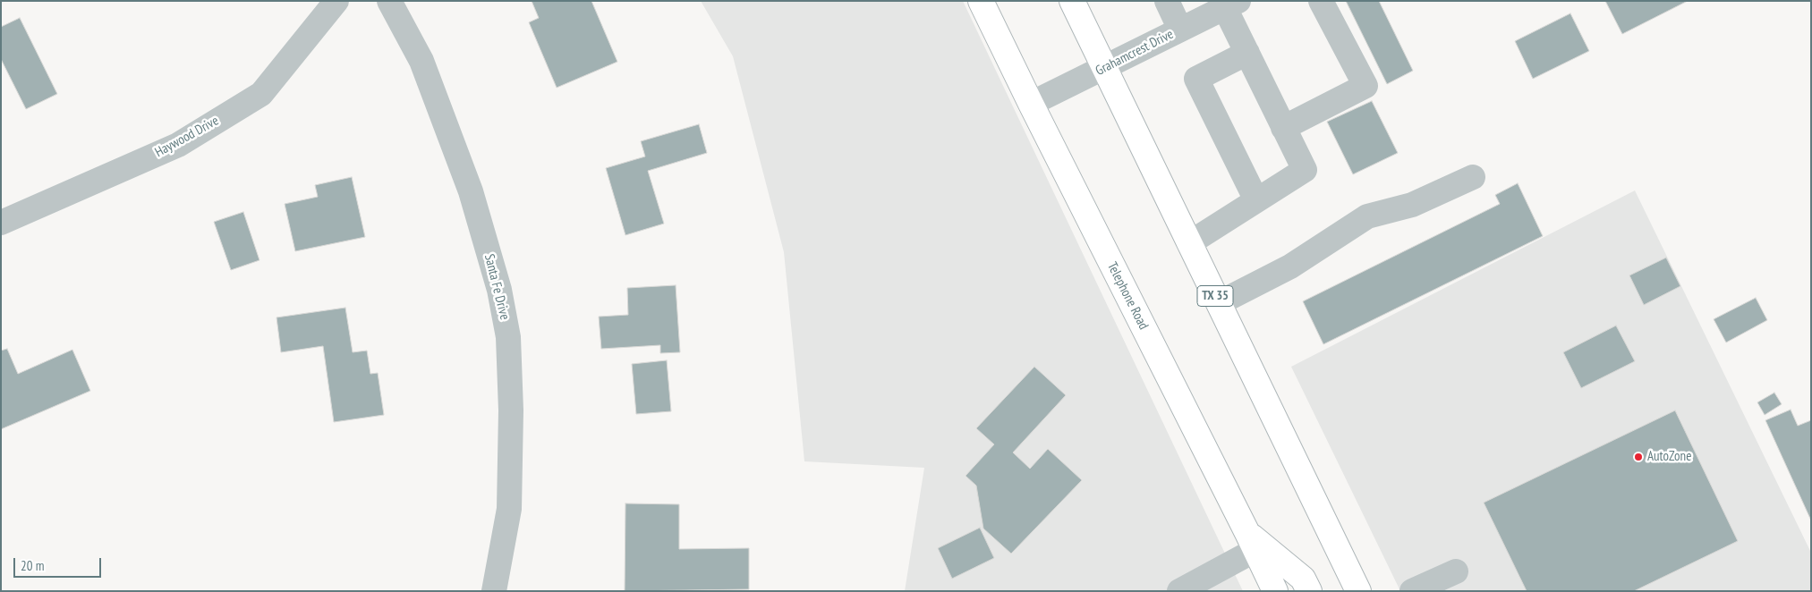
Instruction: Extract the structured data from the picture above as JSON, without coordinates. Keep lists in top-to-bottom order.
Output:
{
  "streets": {
    "main road": ["Telephone Road", "TX 35"],
    "street": ["Grahamcrest Drive", "Haywood Drive", "Santa Fe Drive"]
  },
  "crossings": [
    ["Grahamcrest Drive", "Telephone Road"],
    ["Grahamcrest Drive", "TX 35"]
  ],
  "places": ["AutoZone"],
  "scale_bar": "20 m"
}
